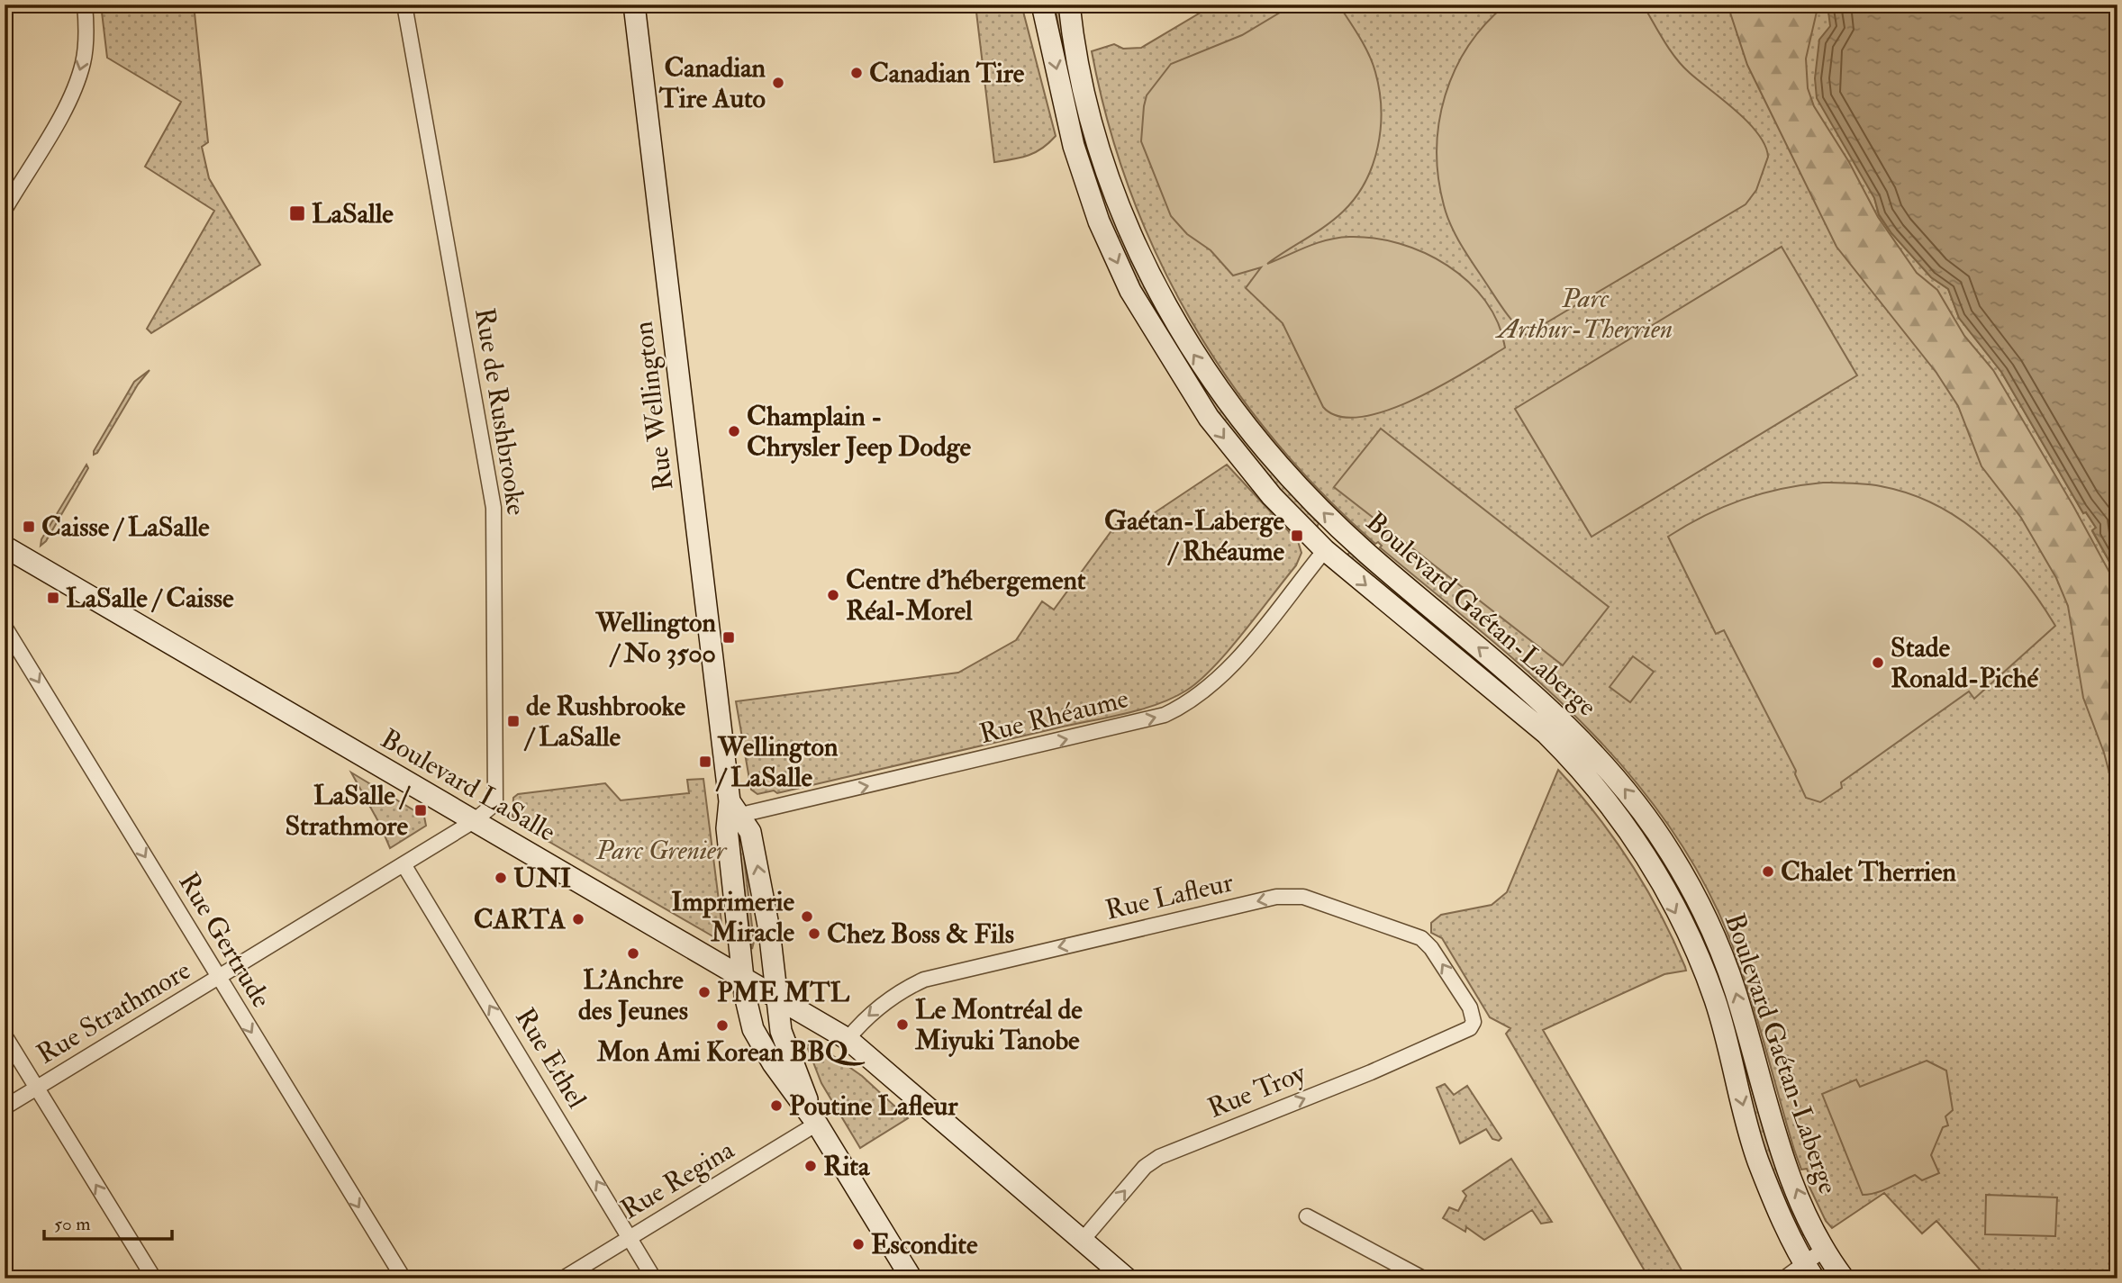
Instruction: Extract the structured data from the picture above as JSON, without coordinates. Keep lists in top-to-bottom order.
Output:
{
  "streets": {
    "main road": ["Rue Wellington", "Boulevard Gaétan-Laberge", "Boulevard LaSalle"],
    "street": [
      "Rue de Rushbrooke",
      "Rue Rhéaume",
      "Rue Lafleur",
      "Rue Gertrude",
      "Rue Strathmore",
      "Rue Ethel",
      "Rue Troy",
      "Rue Regina"
    ]
  },
  "crossings": [
    ["Rue Wellington", "Rue Rhéaume"],
    ["Rue Wellington", "Boulevard LaSalle"],
    ["Rue Wellington", "Rue Regina"],
    ["Rue de Rushbrooke", "Boulevard LaSalle"],
    ["Rue de Rushbrooke", "Rue Strathmore"],
    ["Boulevard Gaétan-Laberge", "Rue Rhéaume"],
    ["Boulevard LaSalle", "Rue Lafleur"],
    ["Boulevard LaSalle", "Rue Strathmore"],
    ["Boulevard LaSalle", "Rue Troy"],
    ["Rue Lafleur", "Rue Troy"],
    ["Rue Gertrude", "Rue Strathmore"],
    ["Rue Strathmore", "Rue Ethel"],
    ["Rue Ethel", "Rue Regina"]
  ],
  "one_way": [
    "Rue Rhéaume",
    "Rue Lafleur",
    "Rue Gertrude",
    "Rue Ethel",
    "Rue Troy"
  ],
  "parks": ["Parc Arthur-Therrien", "Parc Grenier"],
  "places": {
    "other": [
      "Canadian Tire",
      "Canadian Tire Auto",
      "Champlain - Chrysler Jeep Dodge",
      "Centre d'hébergement Réal-Morel",
      "Stade Ronald-Piché",
      "Chalet Therrien",
      "UNI",
      "Imprimerie Miracle",
      "CARTA",
      "Chez Boss & Fils",
      "L'Anchre des Jeunes",
      "PME MTL",
      "Le Montréal de Miyuki Tanobe",
      "Mon Ami Korean BBQ",
      "Poutine Lafleur",
      "Rita",
      "Escondite"
    ],
    "transit": [
      "LaSalle",
      "Caisse / LaSalle",
      "Gaétan-Laberge / Rhéaume",
      "LaSalle / Caisse",
      "Wellington / No 3500",
      "de Rushbrooke / LaSalle",
      "Wellington / LaSalle",
      "LaSalle / Strathmore"
    ]
  },
  "scale_bar": "50 m"
}
